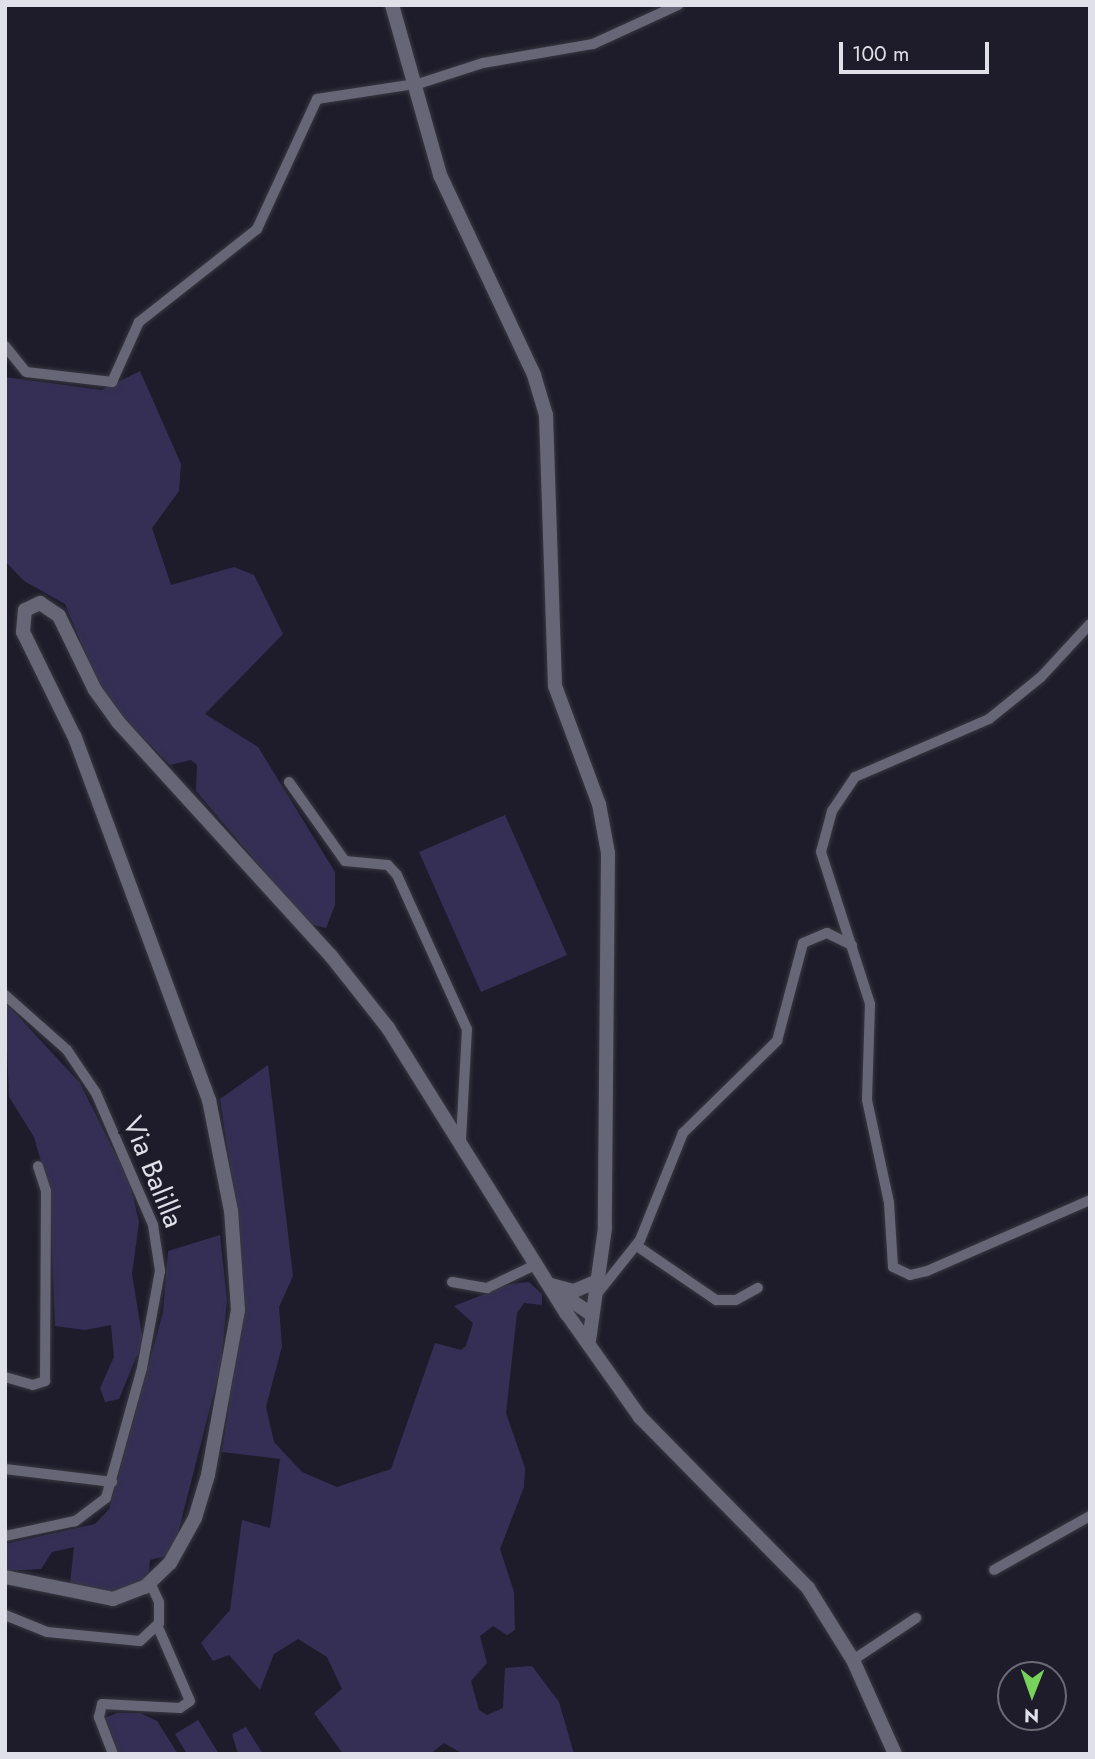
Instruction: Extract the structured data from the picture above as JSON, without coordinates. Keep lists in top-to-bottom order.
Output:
{
  "streets": {
    "street": ["Via Balilla"]
  },
  "scale_bar": "100 m",
  "north": "bottom"
}
